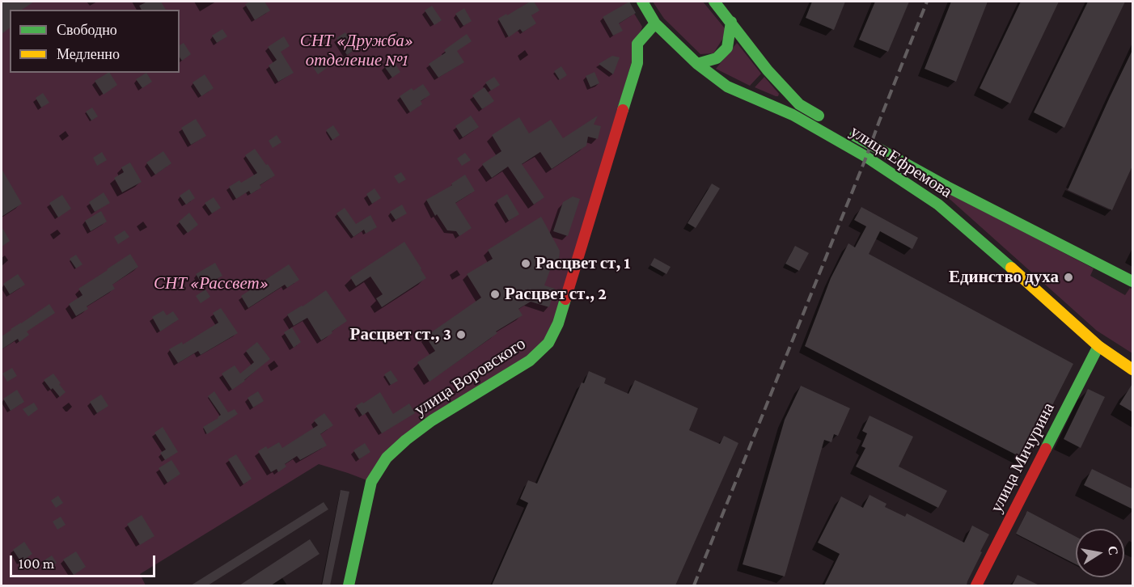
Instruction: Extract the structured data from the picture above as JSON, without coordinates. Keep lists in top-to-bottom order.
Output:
{
  "streets": {
    "main road": ["улица Ефремова", "улица Воровского", "улица Мичурина"]
  },
  "crossings": [
    ["улица Ефремова", "улица Воровского"],
    ["улица Ефремова", "улица Мичурина"]
  ],
  "parks": ["СНТ «Дружба» отделение №1", "СНТ «Рассвет»"],
  "places": [
    "Расцвет ст, 1",
    "Единство духа",
    "Расцвет ст., 2",
    "Расцвет ст., 3"
  ],
  "legend": ["Свободно", "Медленно"],
  "scale_bar": "100 m",
  "north": "right"
}
